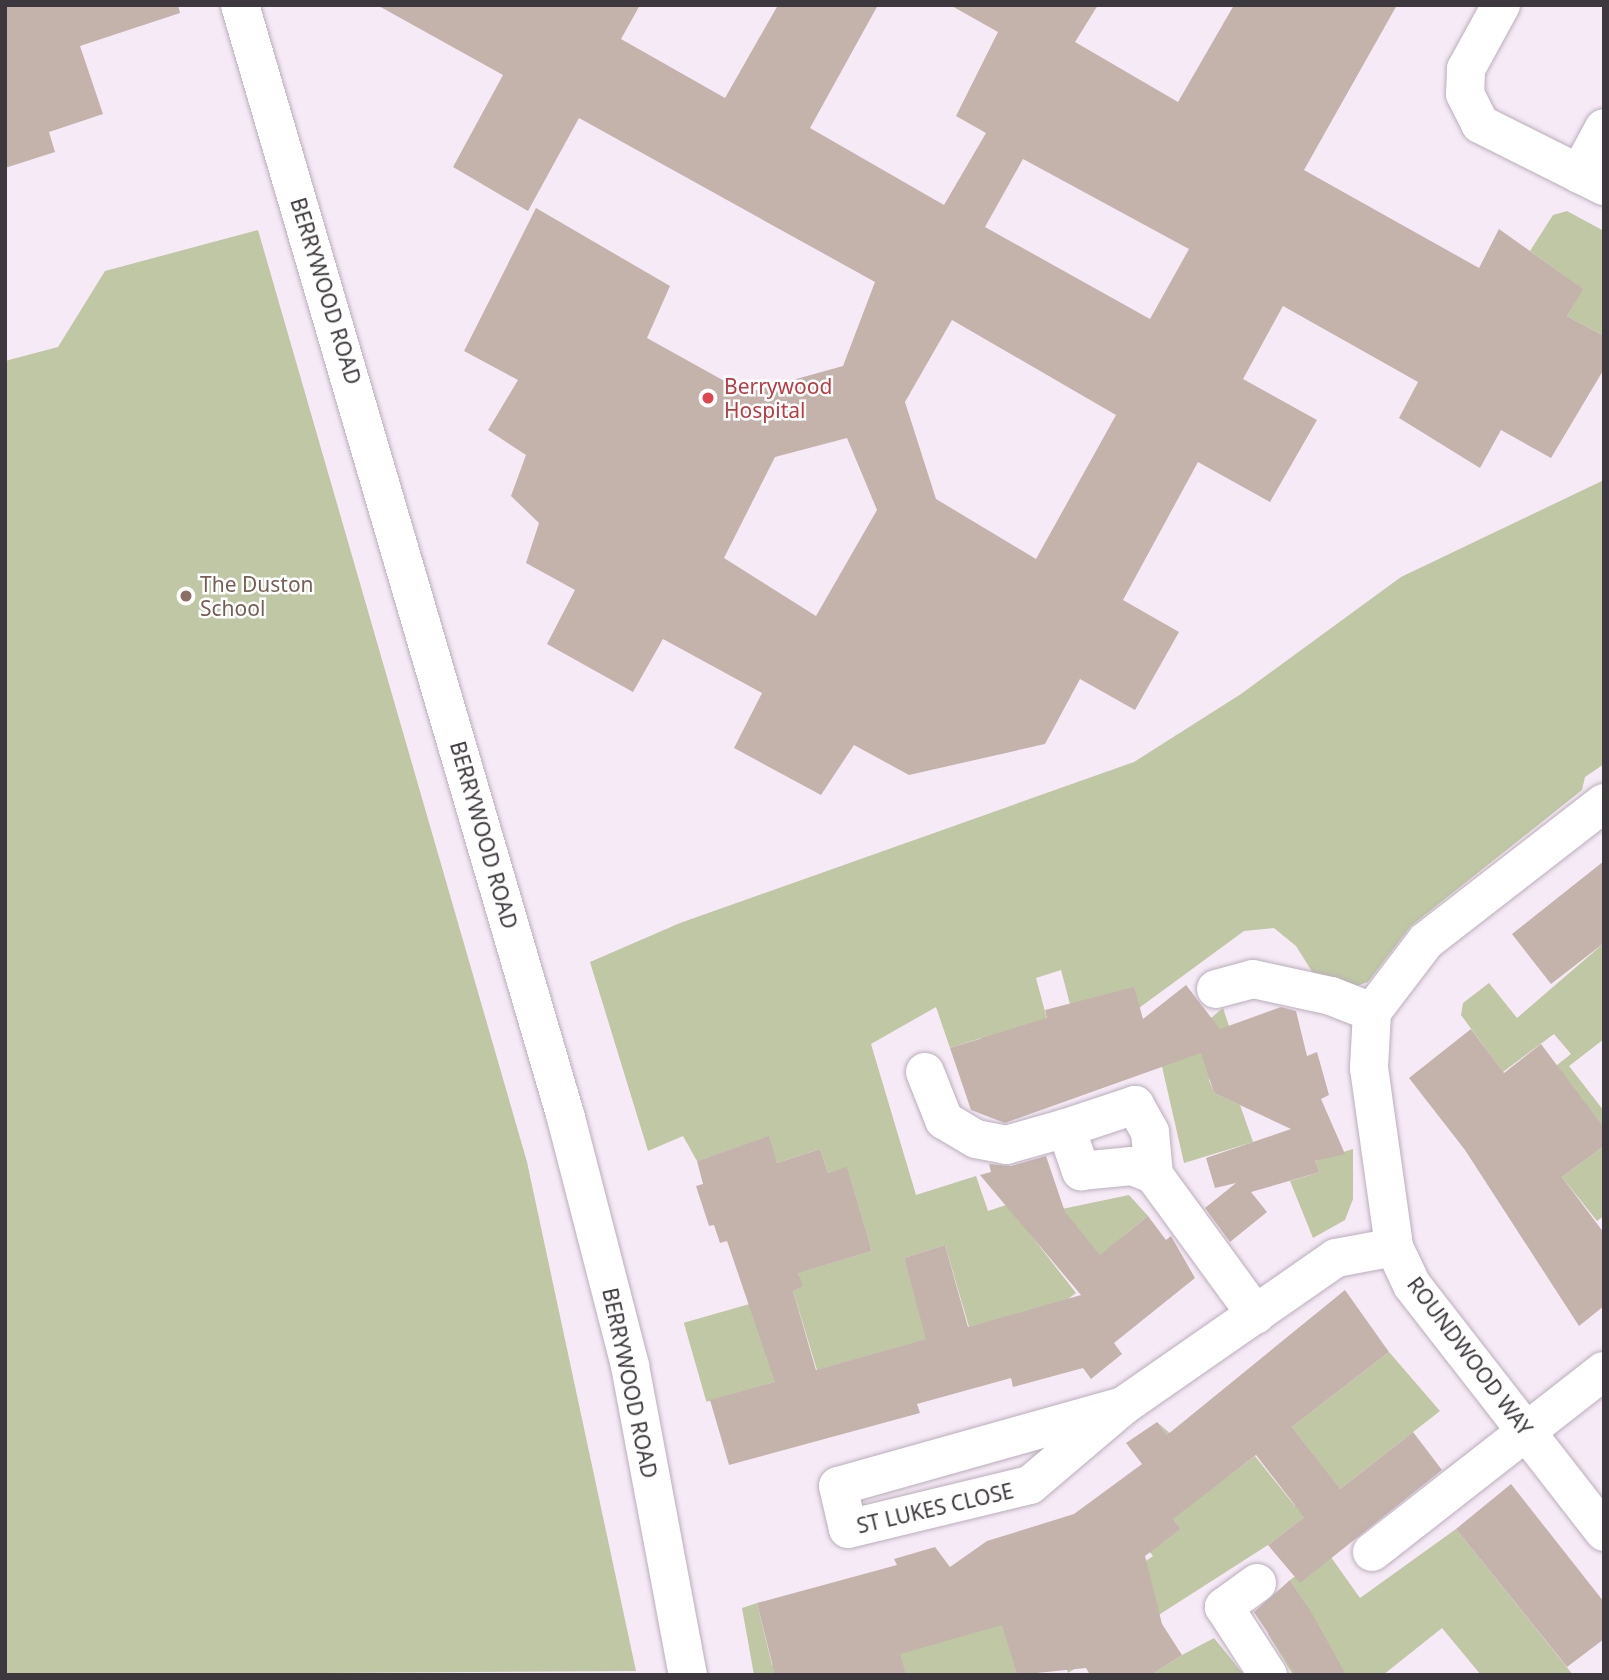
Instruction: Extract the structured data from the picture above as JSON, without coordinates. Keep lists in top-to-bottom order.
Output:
{
  "streets": {
    "street": ["BERRYWOOD ROAD", "ROUNDWOOD WAY", "ST LUKES CLOSE"]
  },
  "crossings": [
    ["ROUNDWOOD WAY", "ST LUKES CLOSE"]
  ],
  "places": ["Berrywood Hospital", "The Duston School"]
}
